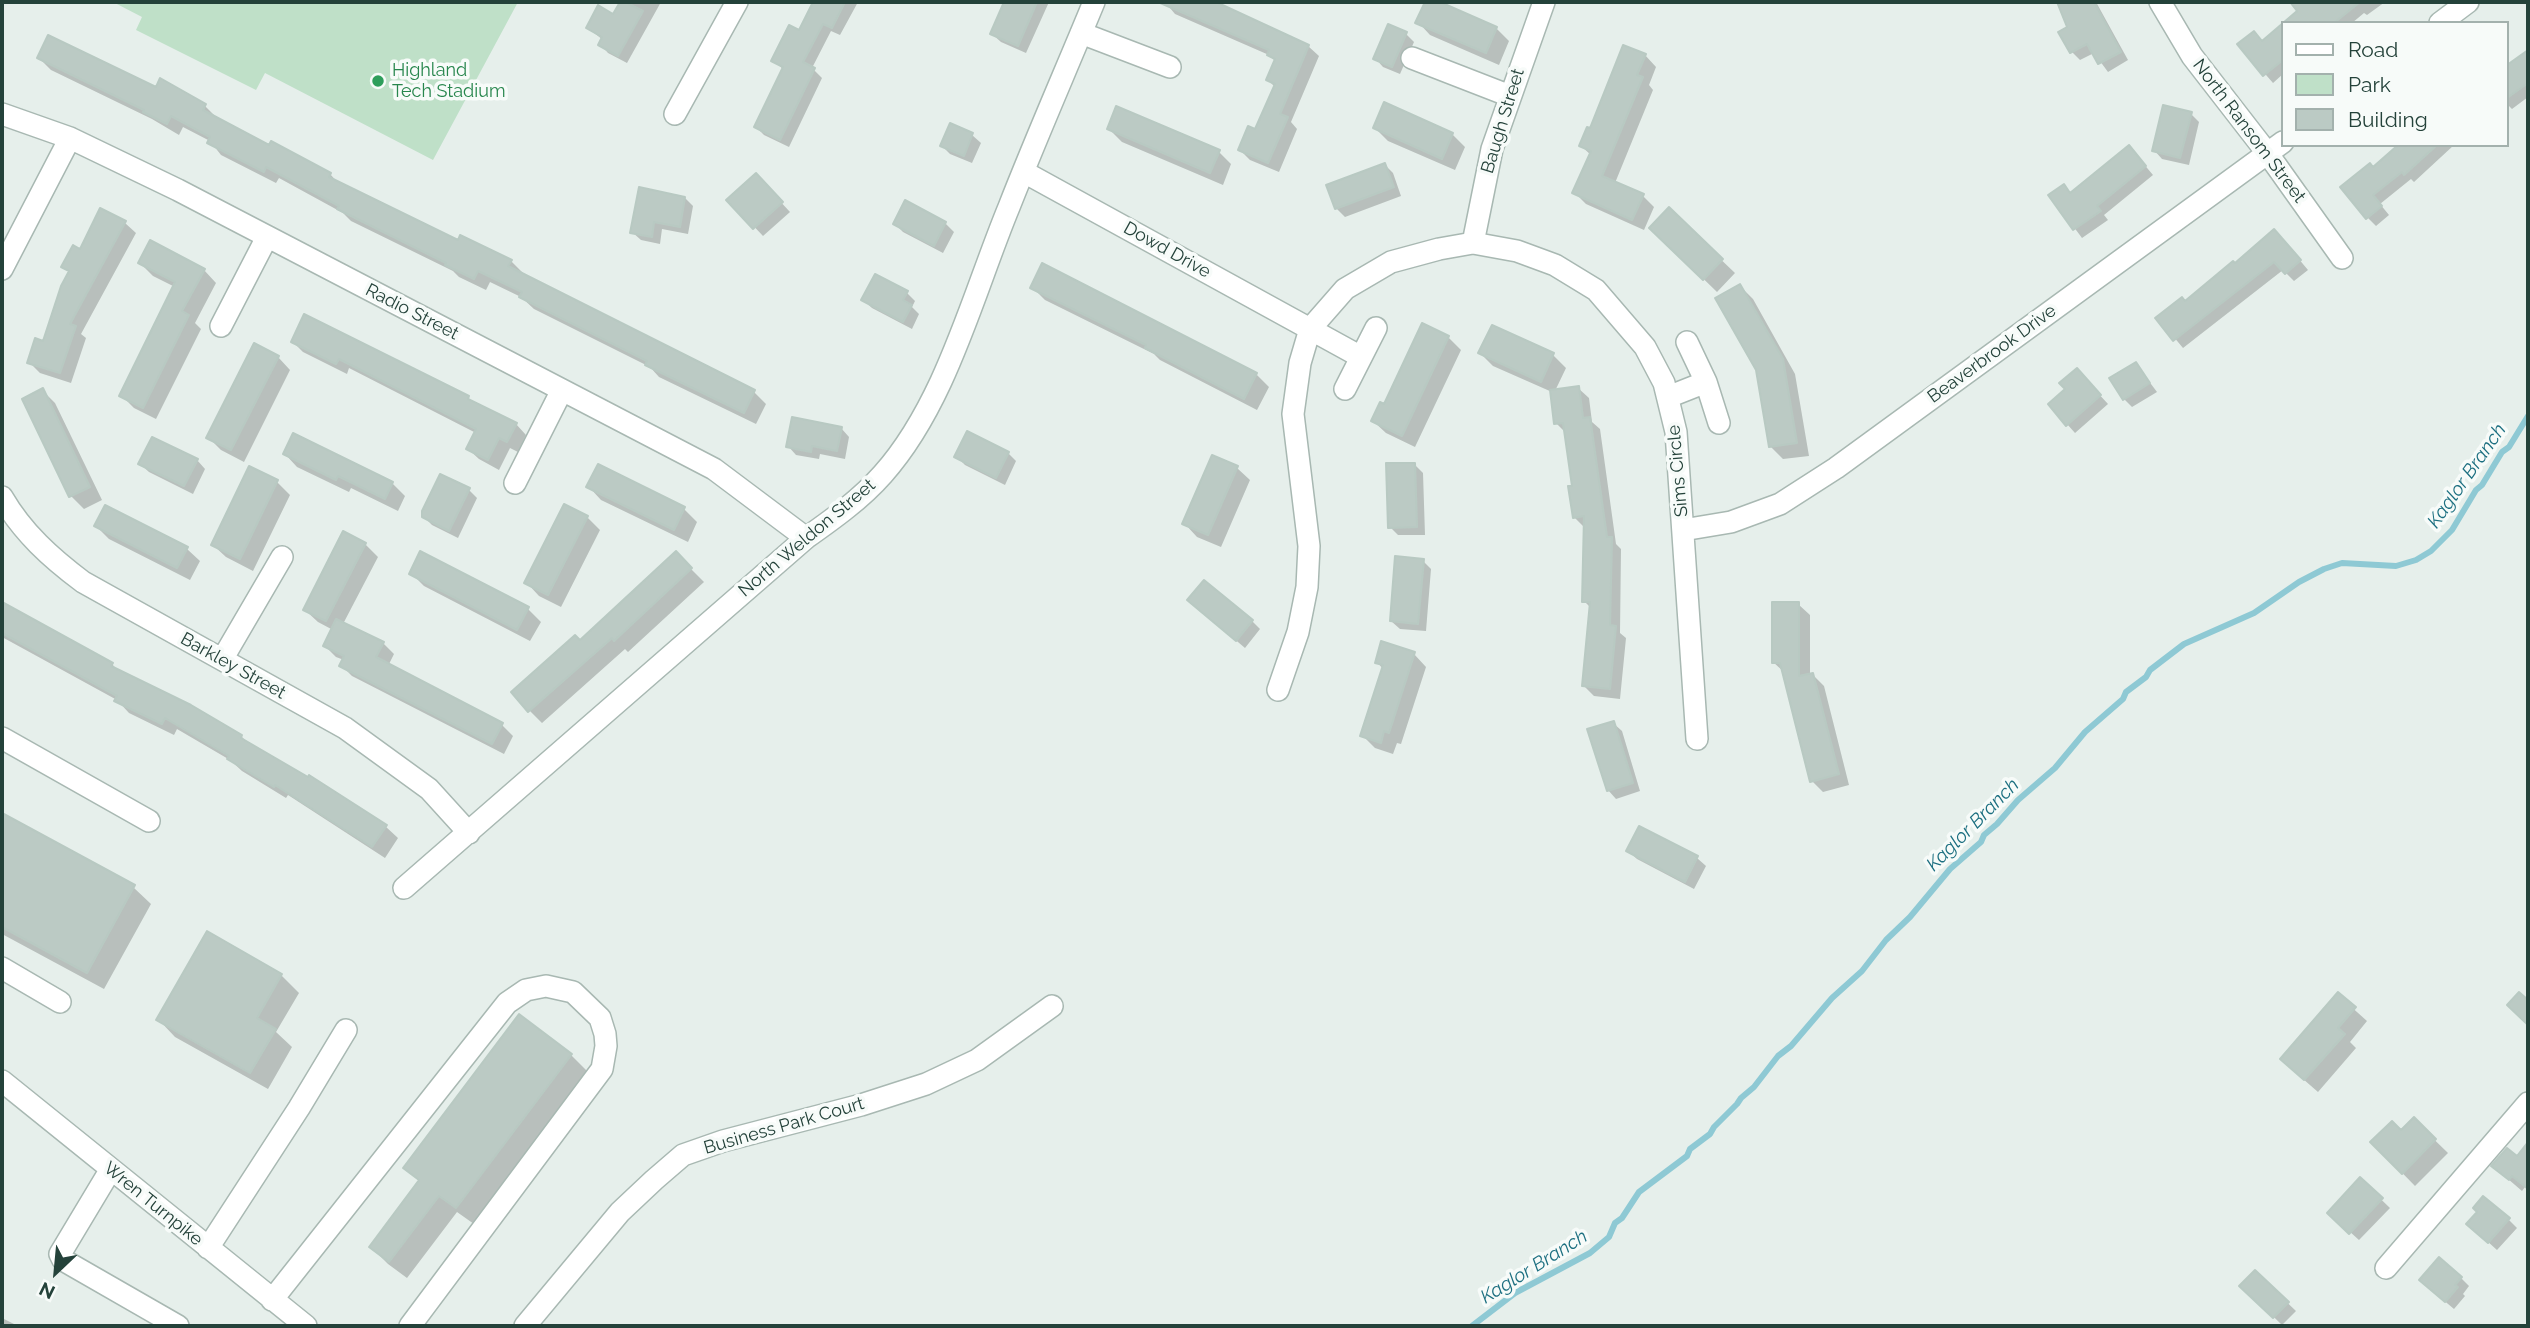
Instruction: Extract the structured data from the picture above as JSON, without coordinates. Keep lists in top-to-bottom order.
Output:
{
  "streets": {
    "street": [
      "Baugh Street",
      "North Ransom Street",
      "Dowd Drive",
      "Radio Street",
      "Beaverbrook Drive",
      "Sims Circle",
      "North Weldon Street",
      "Barkley Street",
      "Business Park Court",
      "Wren Turnpike"
    ]
  },
  "crossings": [
    ["Baugh Street", "Sims Circle"],
    ["North Ransom Street", "Beaverbrook Drive"],
    ["Dowd Drive", "Sims Circle"],
    ["Dowd Drive", "North Weldon Street"],
    ["Radio Street", "North Weldon Street"],
    ["Beaverbrook Drive", "Sims Circle"],
    ["North Weldon Street", "Barkley Street"]
  ],
  "water": ["Kaglor Branch"],
  "places": ["Highland Tech Stadium"],
  "legend": ["Road", "Park", "Building"],
  "north": "bottom left"
}
